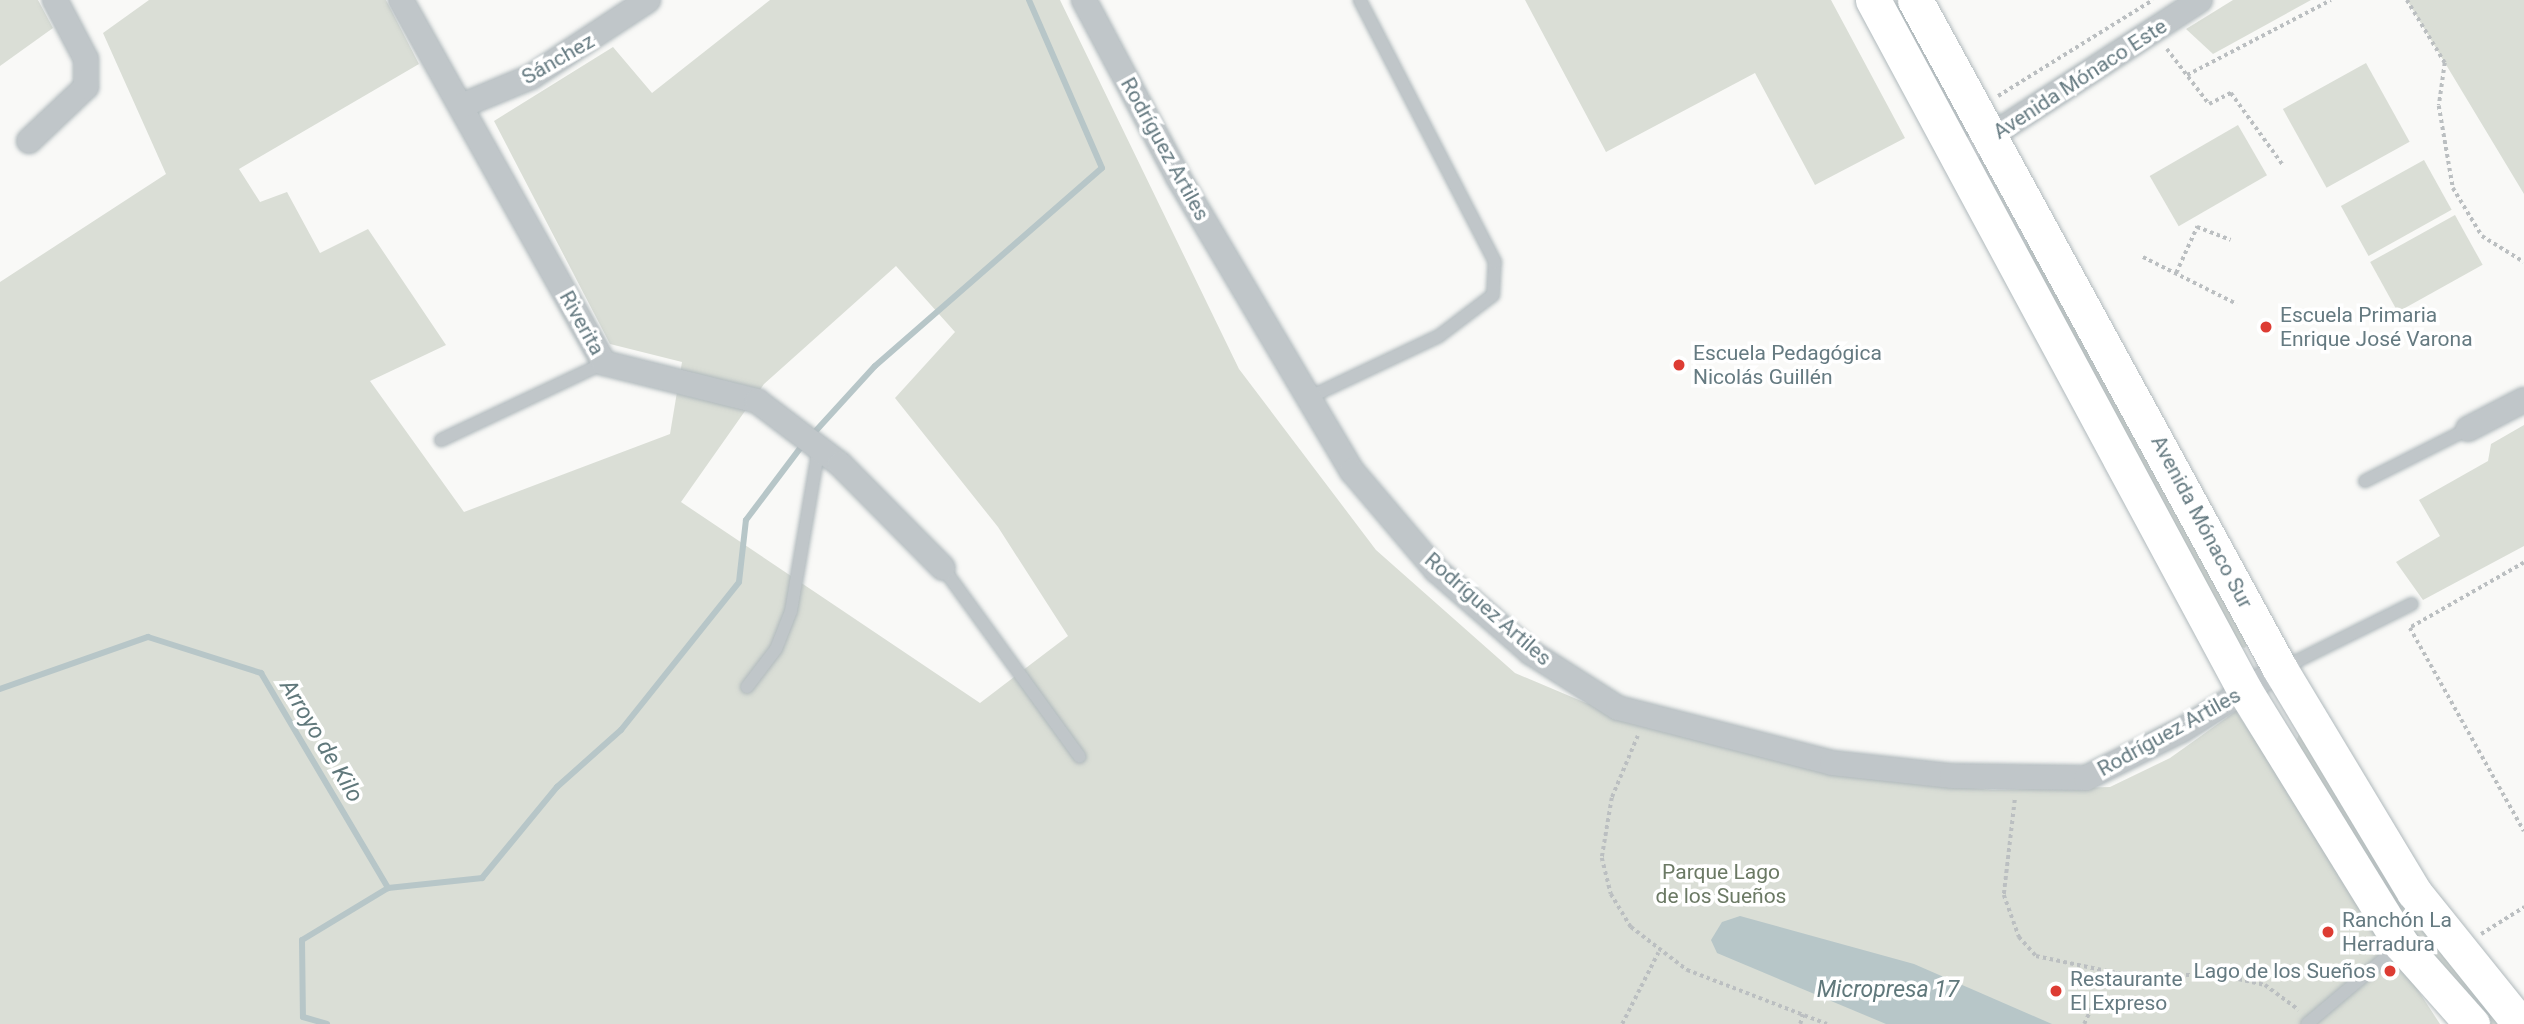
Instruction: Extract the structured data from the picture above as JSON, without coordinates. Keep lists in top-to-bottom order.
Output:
{
  "streets": {
    "main road": ["Avenida Mónaco Sur"],
    "street": [
      "Sánchez",
      "Avenida Mónaco Este",
      "Rodríguez Artiles",
      "Riverita"
    ]
  },
  "crossings": [
    ["Sánchez", "Riverita"],
    ["Avenida Mónaco Este", "Avenida Mónaco Sur"],
    ["Rodríguez Artiles", "Avenida Mónaco Sur"]
  ],
  "water": ["Arroyo de Kilo", "Micropresa 17"],
  "parks": ["Parque Lago de los Sueños"],
  "places": [
    "Escuela Primaria Enrique José Varona",
    "Escuela Pedagógica Nicolás Guillén",
    "Ranchón La Herradura",
    "Lago de los Sueños",
    "Restaurante El Expreso"
  ]
}
